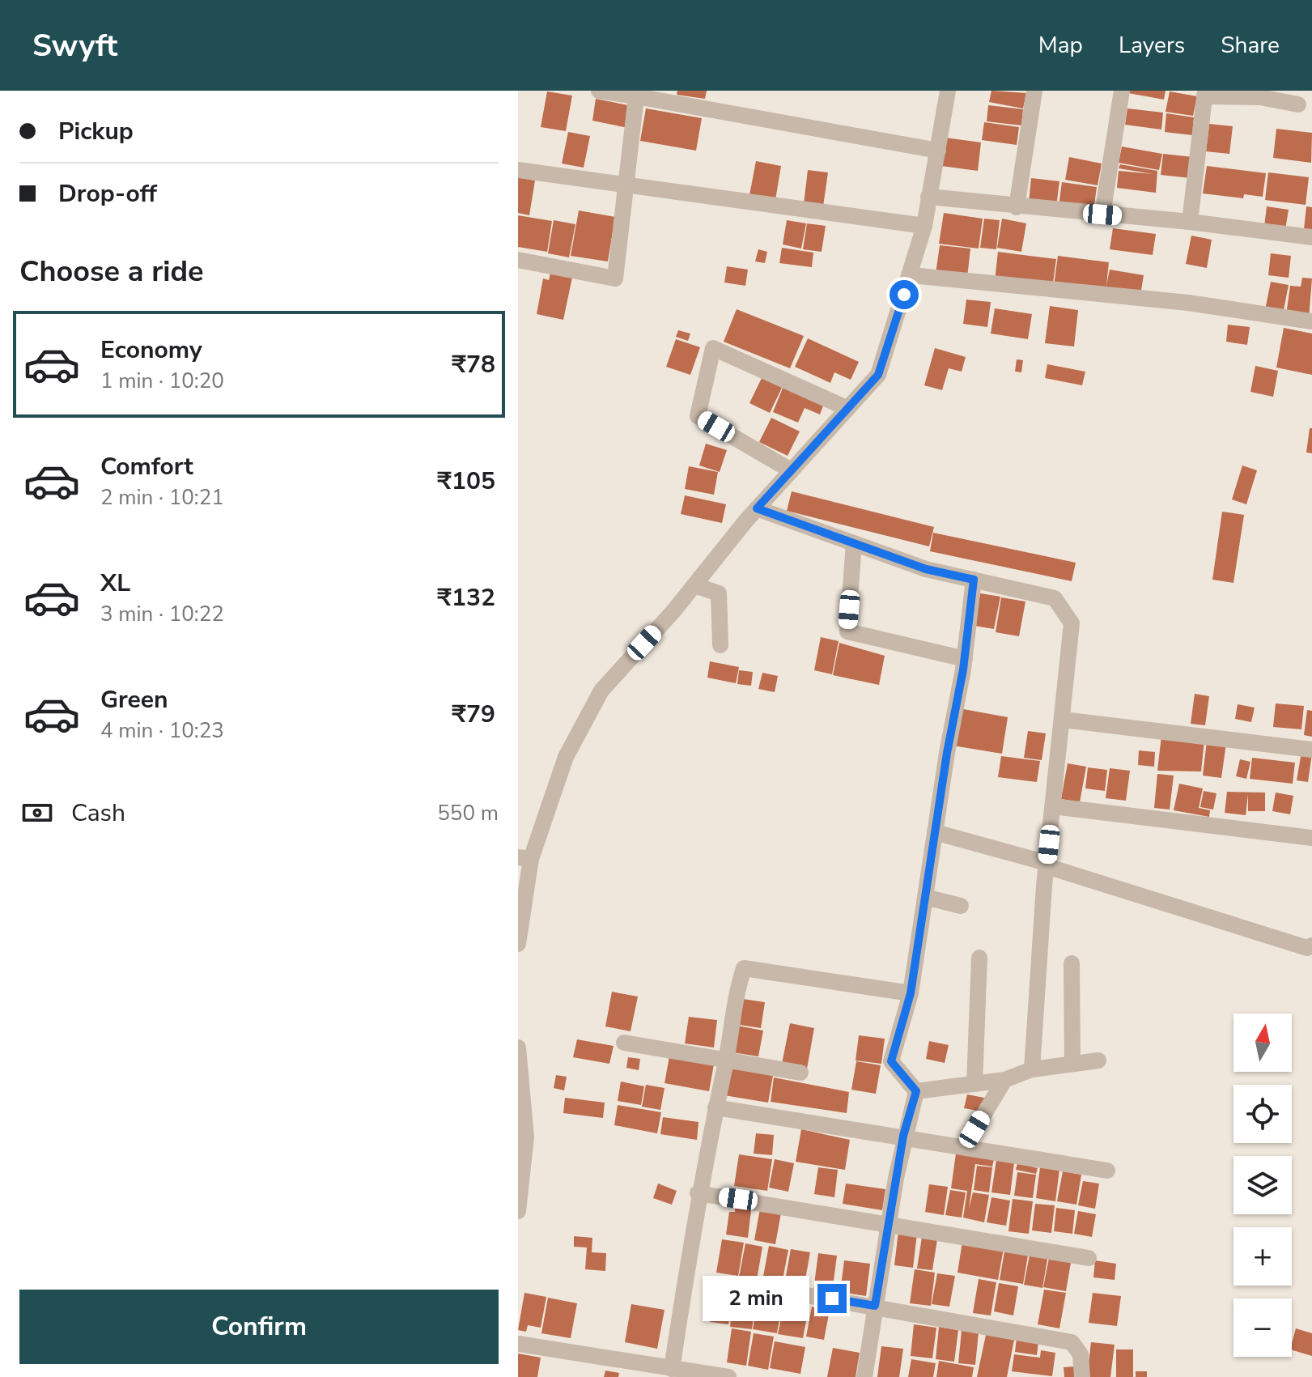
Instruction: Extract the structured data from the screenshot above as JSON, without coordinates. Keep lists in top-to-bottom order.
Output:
{
  "north": "top",
  "page": {
    "header": "Swyft",
    "nav": ["Map", "Layers", "Share"],
    "banner": ["Pickup", "Drop-off"],
    "heading": "Choose a ride",
    "list": [
      {
        "name": "Economy",
        "note": "1 min · 10:20",
        "value": "₹78"
      },
      {
        "name": "Comfort",
        "note": "2 min · 10:21",
        "value": "₹105"
      },
      {
        "name": "XL",
        "note": "3 min · 10:22",
        "value": "₹132"
      },
      {
        "name": "Green",
        "note": "4 min · 10:23",
        "value": "₹79"
      }
    ],
    "pay": ["Cash", "550 m"],
    "map_buttons": ["+", "−"],
    "bubble": "2 min",
    "buttons": "Confirm"
  }
}
